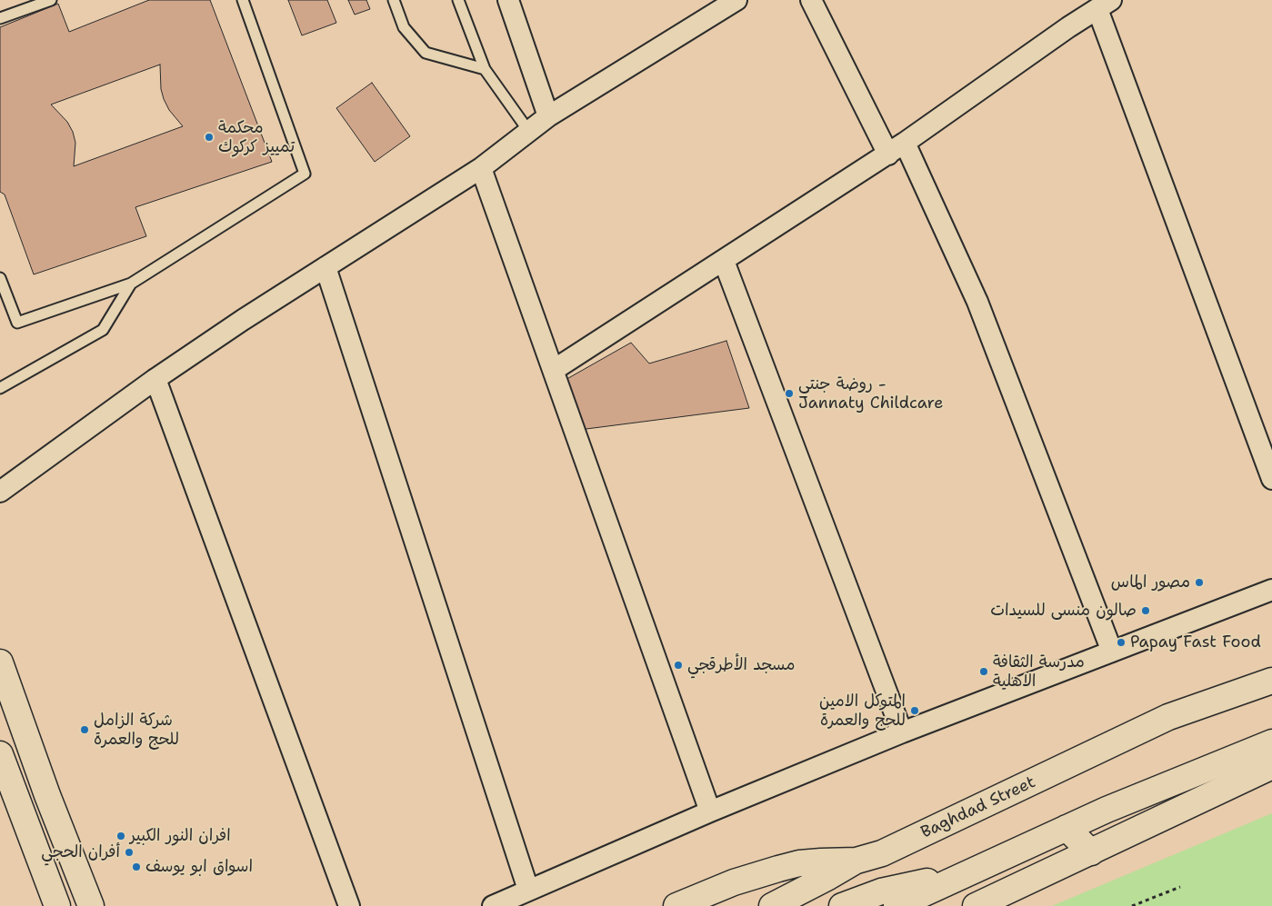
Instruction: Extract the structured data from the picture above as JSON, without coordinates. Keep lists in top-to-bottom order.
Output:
{
  "streets": {
    "main road": ["Baghdad Street"]
  },
  "places": [
    "محكمة تمييز كركوك",
    "روضة جنتي - Jannaty Childcare",
    "مصور الماس",
    "صالون منسى للسيدات",
    "Papay Fast Food",
    "مسجد الأطرقجي",
    "مدرسة الثقافة الاهلية",
    "المتوكل الامين للحج والعمرة",
    "شركة الزامل للحج والعمرة",
    "افران النور الكبير",
    "أفران الحجي",
    "اسواق ابو يوسف"
  ]
}
